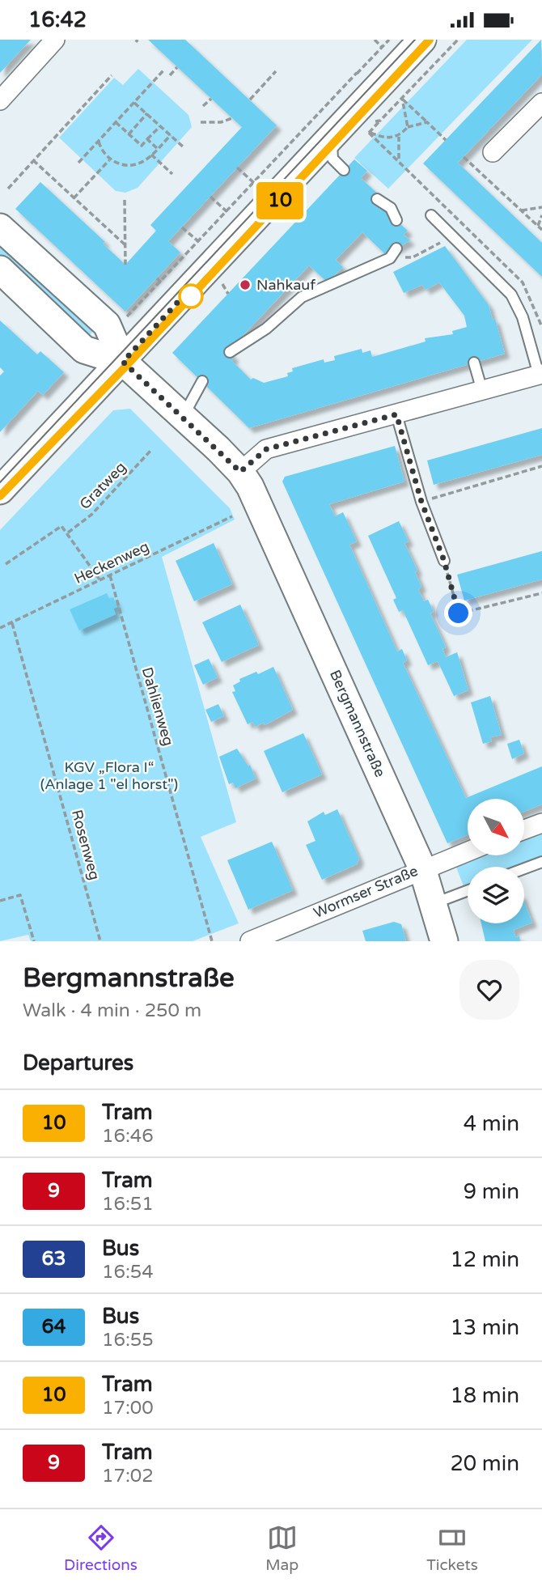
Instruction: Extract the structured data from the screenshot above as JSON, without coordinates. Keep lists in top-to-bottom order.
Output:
{
  "streets": {
    "street": ["Bergmannstraße", "Wormser Straße"],
    "path": [
      "Gratweg",
      "Heckenweg",
      "Dahlienweg",
      "Rosenweg"
    ]
  },
  "crossings": [
    ["Heckenweg", "Dahlienweg"],
    ["Heckenweg", "Rosenweg"],
    ["Bergmannstraße", "Wormser Straße"]
  ],
  "parks": ["KGV „Flora I“ (Anlage 1 \"el horst\")"],
  "places": ["Nahkauf"],
  "lines": ["tram line 10"],
  "north": "bottom right",
  "page": {
    "status": "16:42",
    "on_map": "10",
    "heading": [
      ["Bergmannstraße", "Walk · 4 min · 250 m"],
      "Departures"
    ],
    "list": [
      {
        "mark": "10",
        "name": "Tram",
        "note": "16:46",
        "value": "4 min"
      },
      {
        "mark": "9",
        "name": "Tram",
        "note": "16:51",
        "value": "9 min"
      },
      {
        "mark": "63",
        "name": "Bus",
        "note": "16:54",
        "value": "12 min"
      },
      {
        "mark": "64",
        "name": "Bus",
        "note": "16:55",
        "value": "13 min"
      },
      {
        "mark": "10",
        "name": "Tram",
        "note": "17:00",
        "value": "18 min"
      },
      {
        "mark": "9",
        "name": "Tram",
        "note": "17:02",
        "value": "20 min"
      }
    ],
    "tabs": ["Directions", "Map", "Tickets"]
  }
}
